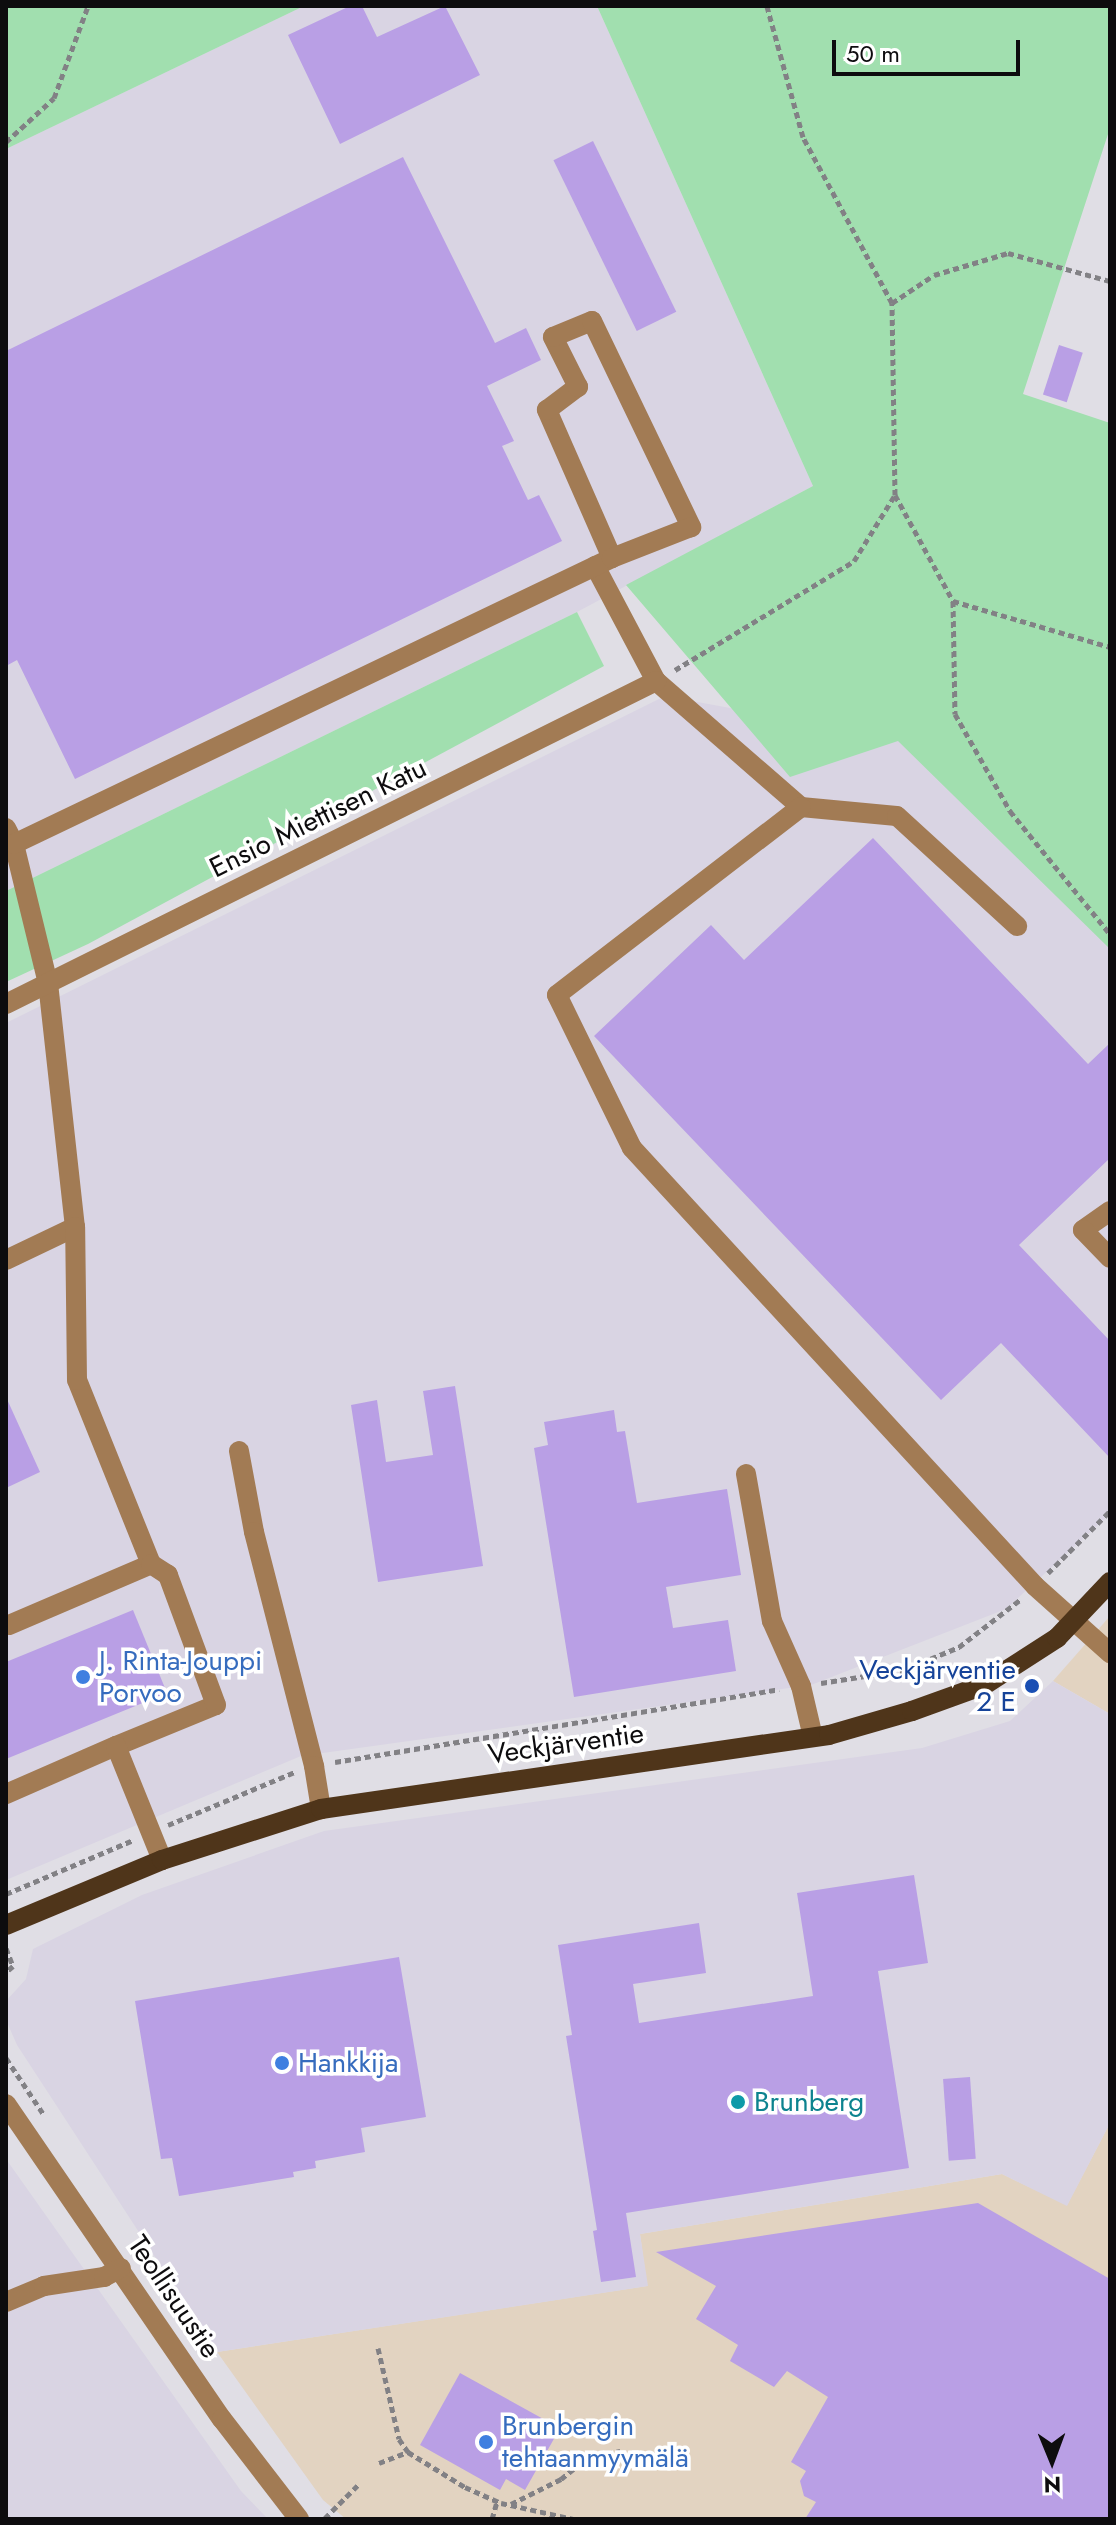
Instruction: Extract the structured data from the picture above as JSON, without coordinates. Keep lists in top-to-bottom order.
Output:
{
  "streets": {
    "main road": ["Veckjärventie"],
    "street": ["Ensio Miettisen Katu", "Teollisuustie"]
  },
  "places": [
    "J. Rinta-Jouppi Porvoo",
    "Veckjärventie 2 E",
    "Hankkija",
    "Brunberg",
    "Brunbergin tehtaanmyymälä"
  ],
  "scale_bar": "50 m",
  "north": "bottom"
}
